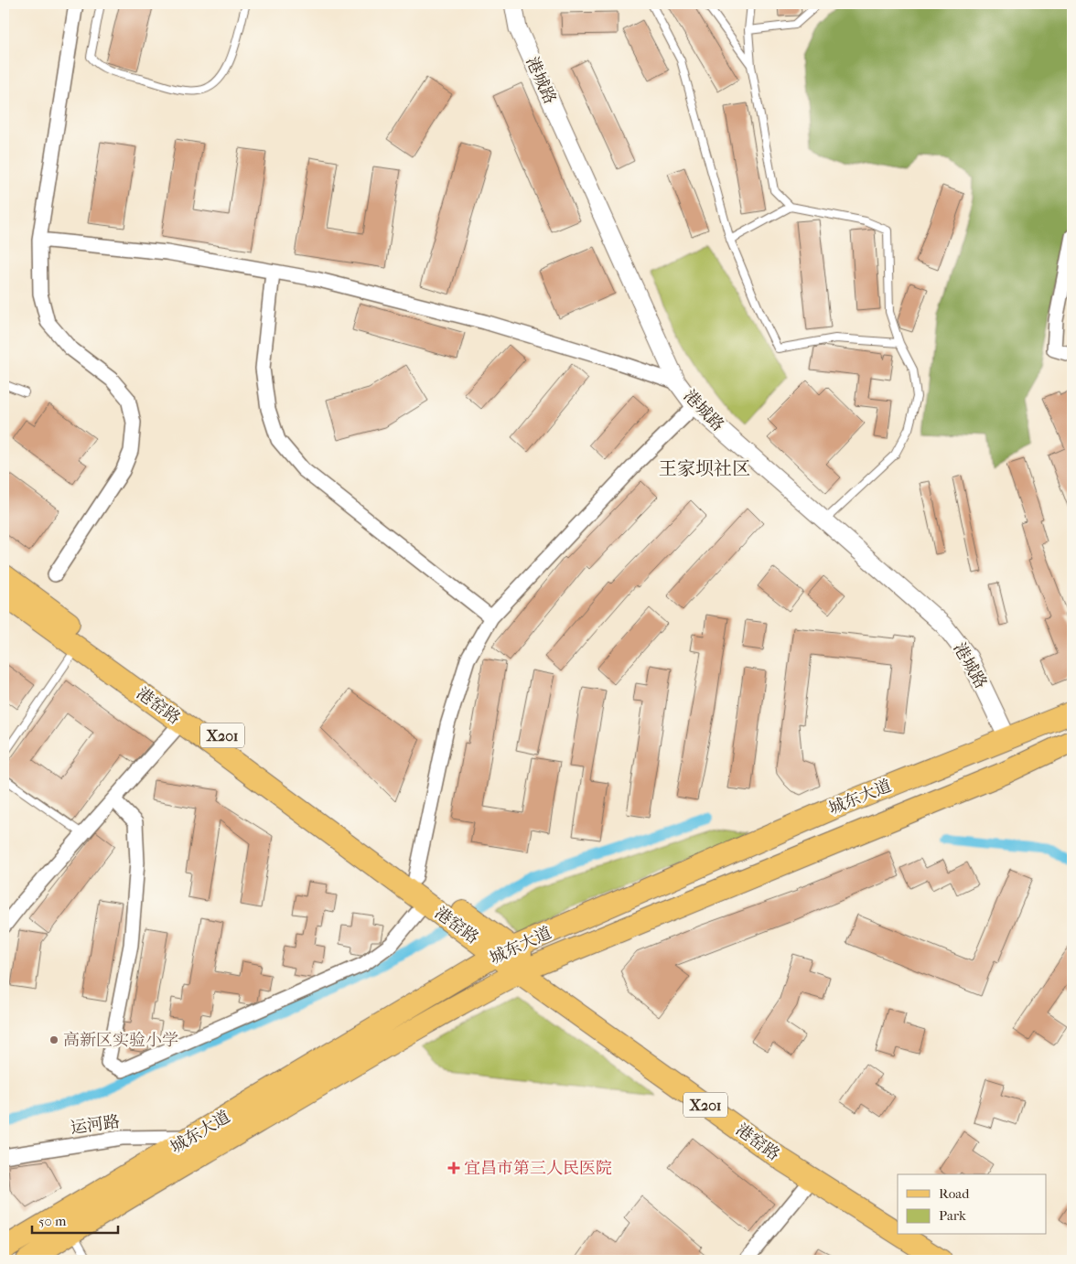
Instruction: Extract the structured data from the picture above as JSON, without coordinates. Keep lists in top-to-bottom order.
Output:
{
  "streets": {
    "main road": ["港窑路", "X201", "城东大道"],
    "street": ["港城路", "运河路"]
  },
  "crossings": [
    ["港城路", "城东大道"],
    ["港窑路", "城东大道"],
    ["城东大道", "运河路"]
  ],
  "districts": ["王家坝社区"],
  "places": {
    "other": ["高新区实验小学"],
    "health": ["宜昌市第三人民医院"]
  },
  "legend": ["Road", "Park"],
  "scale_bar": "50 m"
}
